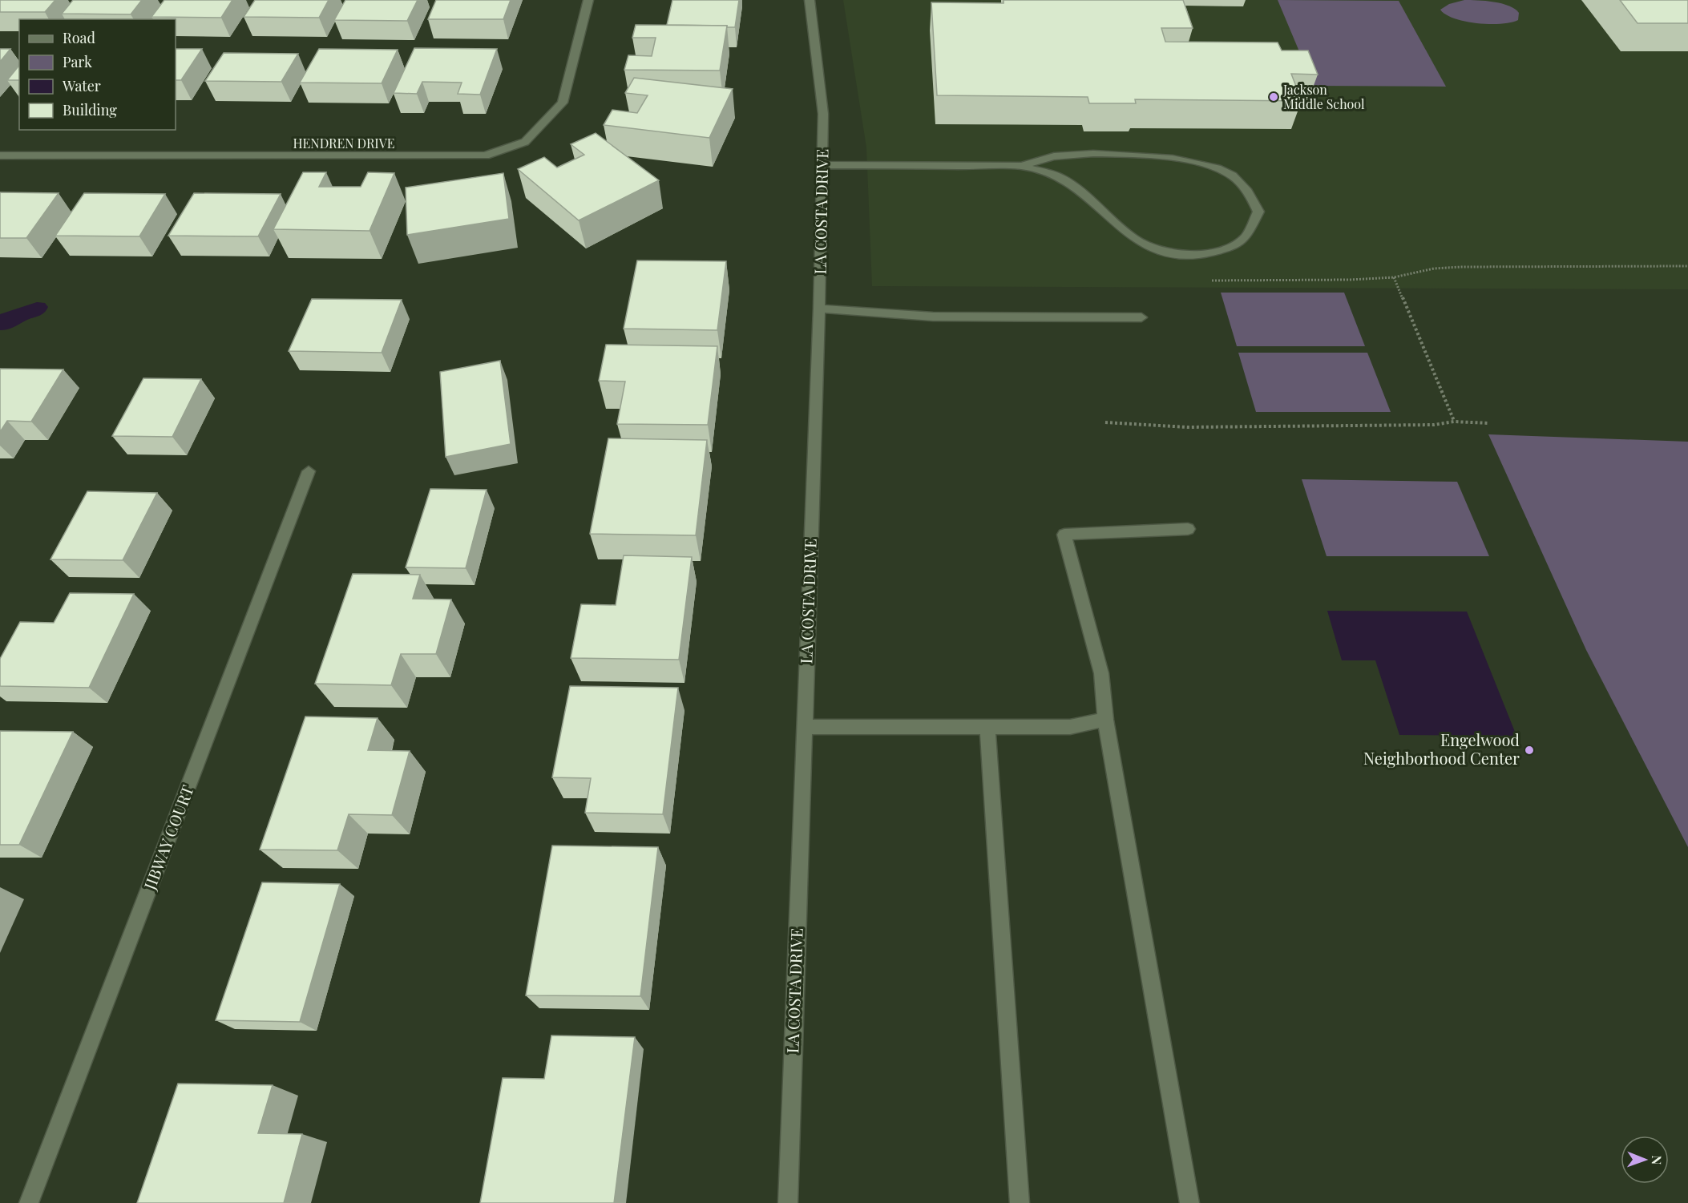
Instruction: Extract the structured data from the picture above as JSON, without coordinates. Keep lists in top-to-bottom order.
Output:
{
  "streets": {
    "street": ["HENDREN DRIVE", "LA COSTA DRIVE", "JIBWAY COURT"]
  },
  "places": ["Jackson Middle School", "Engelwood Neighborhood Center"],
  "legend": [
    "Road",
    "Park",
    "Water",
    "Building"
  ],
  "north": "right"
}
